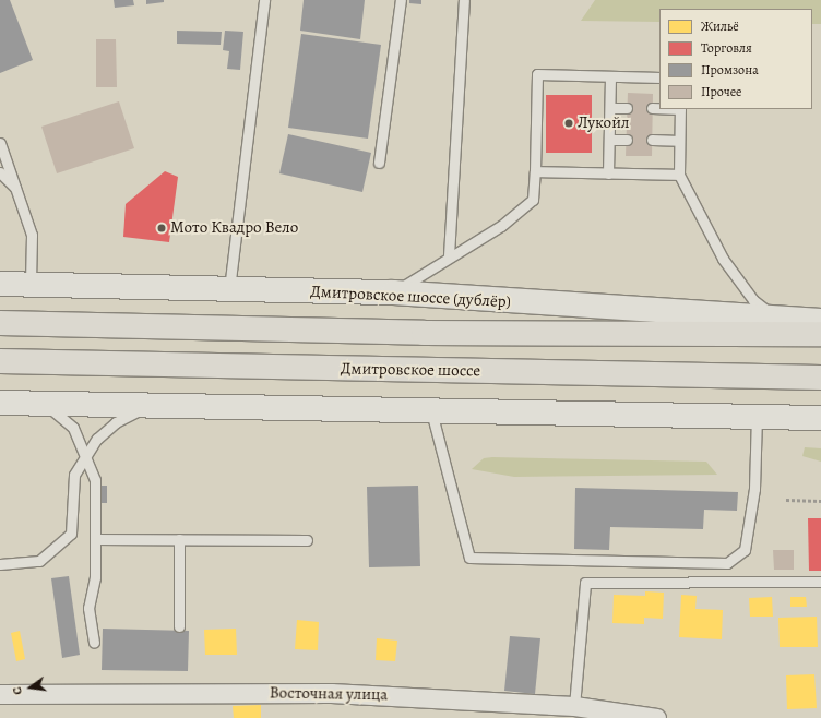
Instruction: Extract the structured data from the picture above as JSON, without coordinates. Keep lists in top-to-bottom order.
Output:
{
  "streets": {
    "highway": ["Дмитровское шоссе"],
    "main road": ["Дмитровское шоссе (дублёр)"],
    "street": ["Восточная улица"]
  },
  "places": ["Лукойл", "Мото Квадро Вело"],
  "legend": [
    "Жильё",
    "Торговля",
    "Промзона",
    "Прочее"
  ],
  "north": "left"
}
